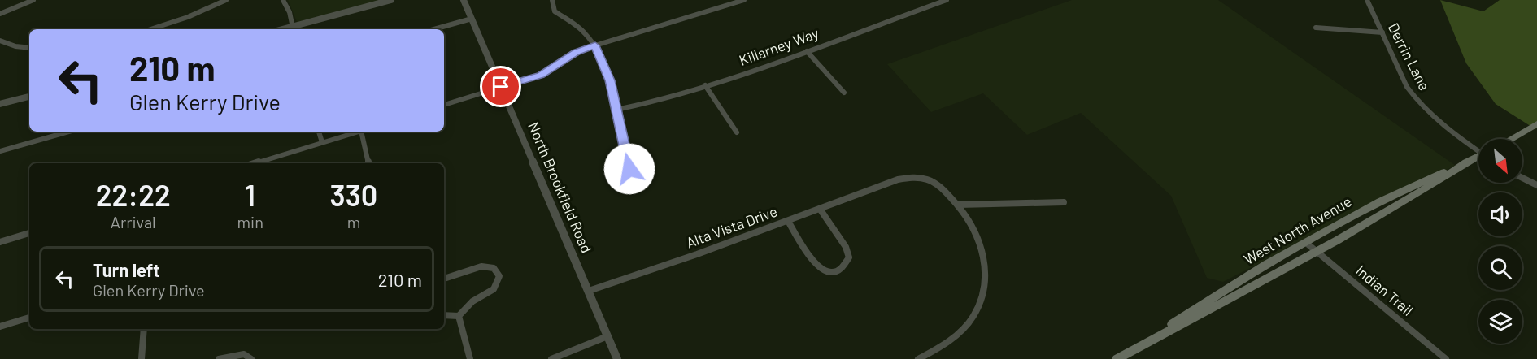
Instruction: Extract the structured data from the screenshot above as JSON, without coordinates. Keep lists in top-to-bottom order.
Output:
{
  "streets": {
    "main road": ["West North Avenue"],
    "street": [
      "Killarney Way",
      "Derrin Lane",
      "North Brookfield Road",
      "Alta Vista Drive",
      "Indian Trail"
    ]
  },
  "crossings": [
    ["North Brookfield Road", "Alta Vista Drive"],
    ["West North Avenue", "Indian Trail"]
  ],
  "north": "bottom right",
  "page": {
    "turn": ["210 m", "Glen Kerry Drive"],
    "eta": [
      "22:22",
      "Arrival",
      "1",
      "min",
      "330",
      "m"
    ],
    "list": [
      {
        "name": "Turn left",
        "note": "Glen Kerry Drive",
        "value": "210 m"
      }
    ]
  }
}
